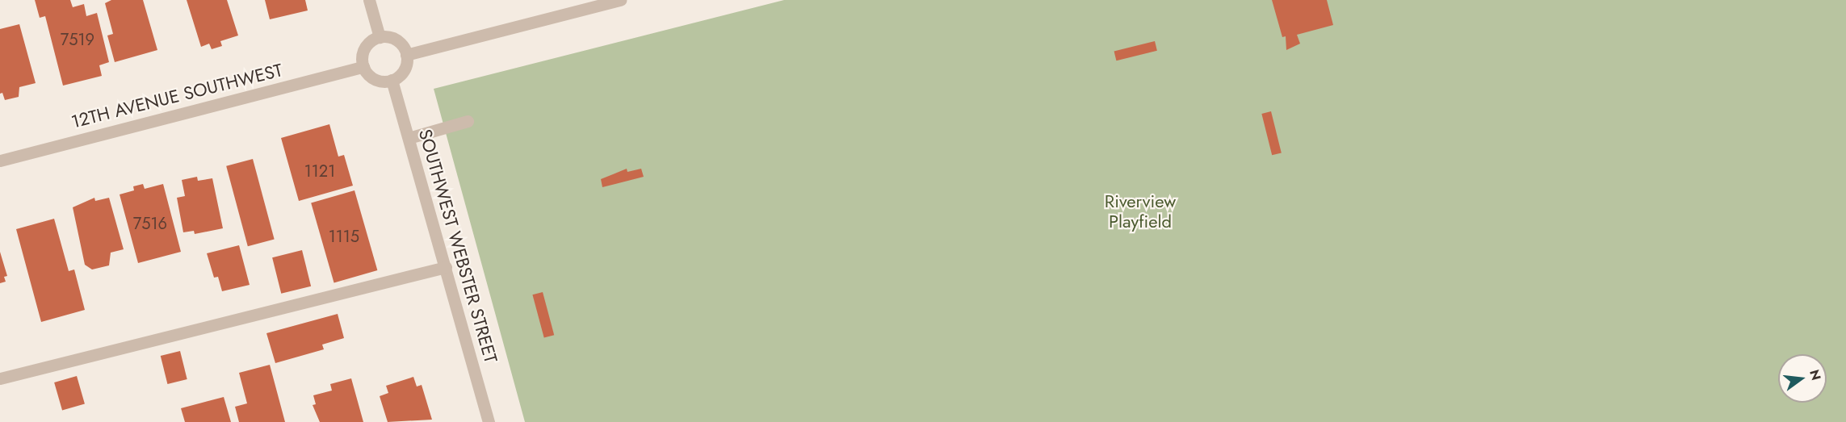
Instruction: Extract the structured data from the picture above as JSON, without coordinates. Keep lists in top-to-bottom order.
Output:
{
  "streets": {
    "street": ["12TH AVENUE SOUTHWEST", "SOUTHWEST WEBSTER STREET"]
  },
  "crossings": [
    ["12TH AVENUE SOUTHWEST", "SOUTHWEST WEBSTER STREET"]
  ],
  "parks": ["Riverview Playfield"],
  "house_numbers": [
    "7519",
    "1121",
    "7516",
    "1115"
  ],
  "north": "right"
}
